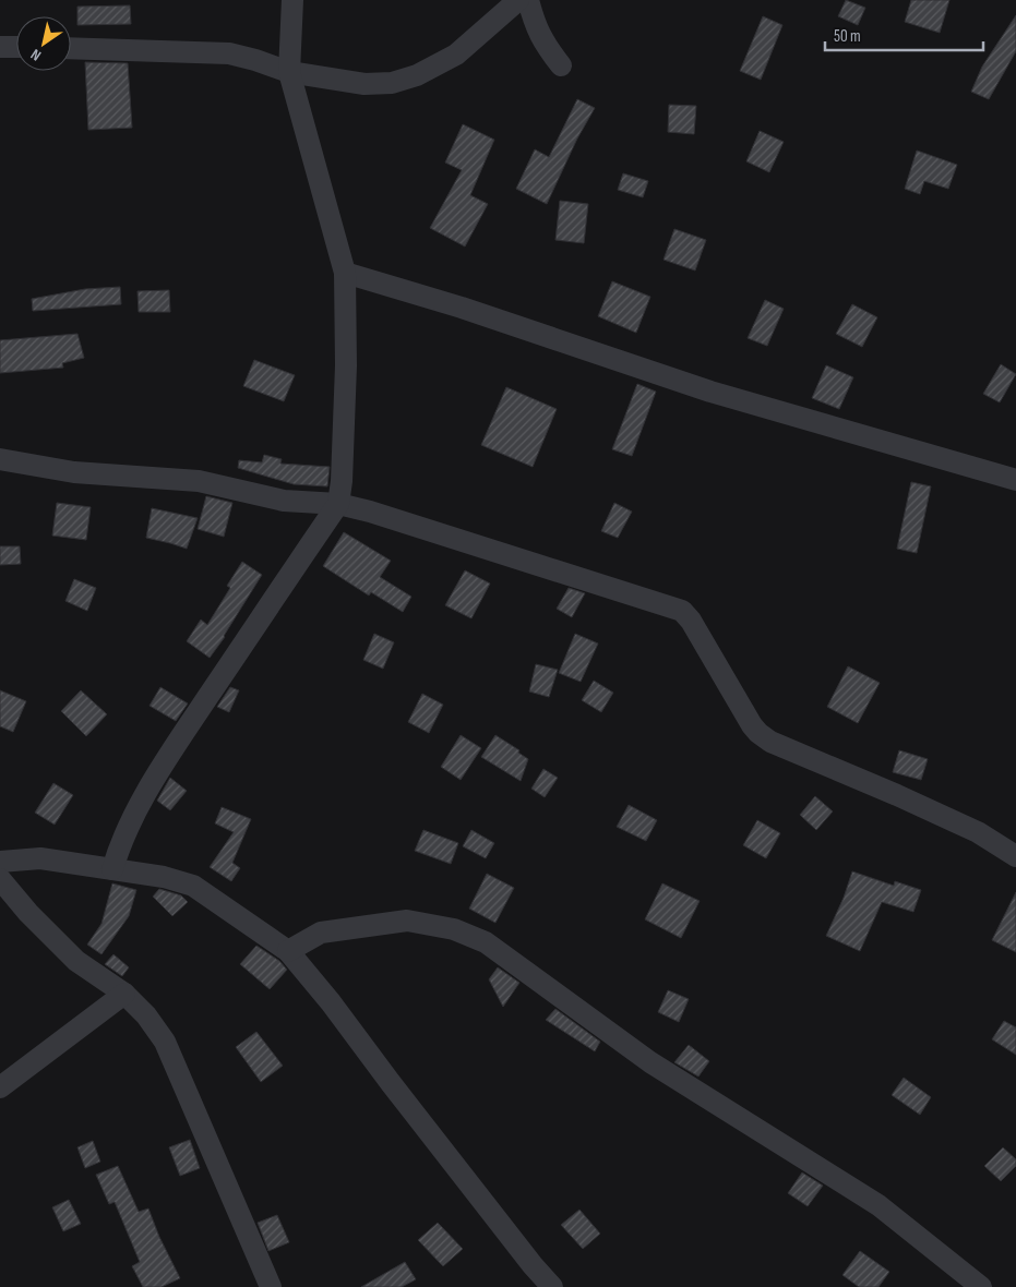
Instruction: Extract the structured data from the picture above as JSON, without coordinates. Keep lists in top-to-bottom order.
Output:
{
  "scale_bar": "50 m",
  "north": "bottom left"
}
